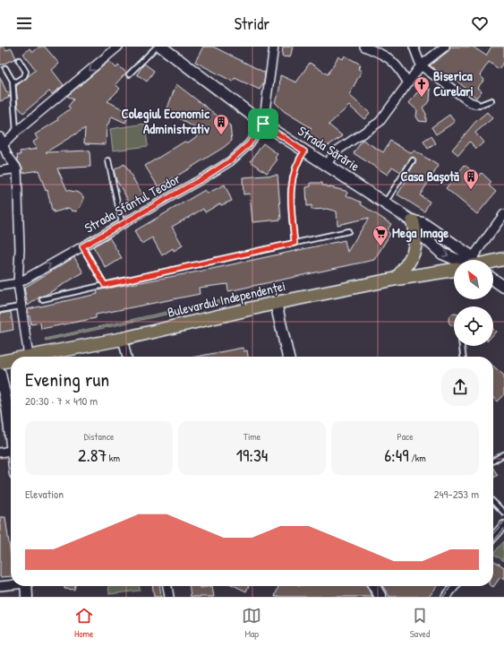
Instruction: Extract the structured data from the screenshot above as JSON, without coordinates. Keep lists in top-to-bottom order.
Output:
{
  "streets": {
    "main road": ["Bulevardul Independenței"],
    "street": ["Strada Sărărie", "Strada Sfântul Teodor"]
  },
  "crossings": [
    ["Strada Sărărie", "Strada Sfântul Teodor"]
  ],
  "places": {
    "church": ["Biserica Curelari"],
    "building": ["Colegiul Economic Administrativ", "Casa Bașotă"],
    "supermarket": ["Mega Image"]
  },
  "north": "top left",
  "page": {
    "header": "Stridr",
    "heading": ["Evening run", "20:30 · 7 × 410 m"],
    "stats": [
      ["Distance", "2.87 km"],
      ["Time", "19:34"],
      ["Pace", "6:49 /km"]
    ],
    "chart": ["Elevation", "249–253 m"],
    "tabs": ["Home", "Map", "Saved"]
  }
}
